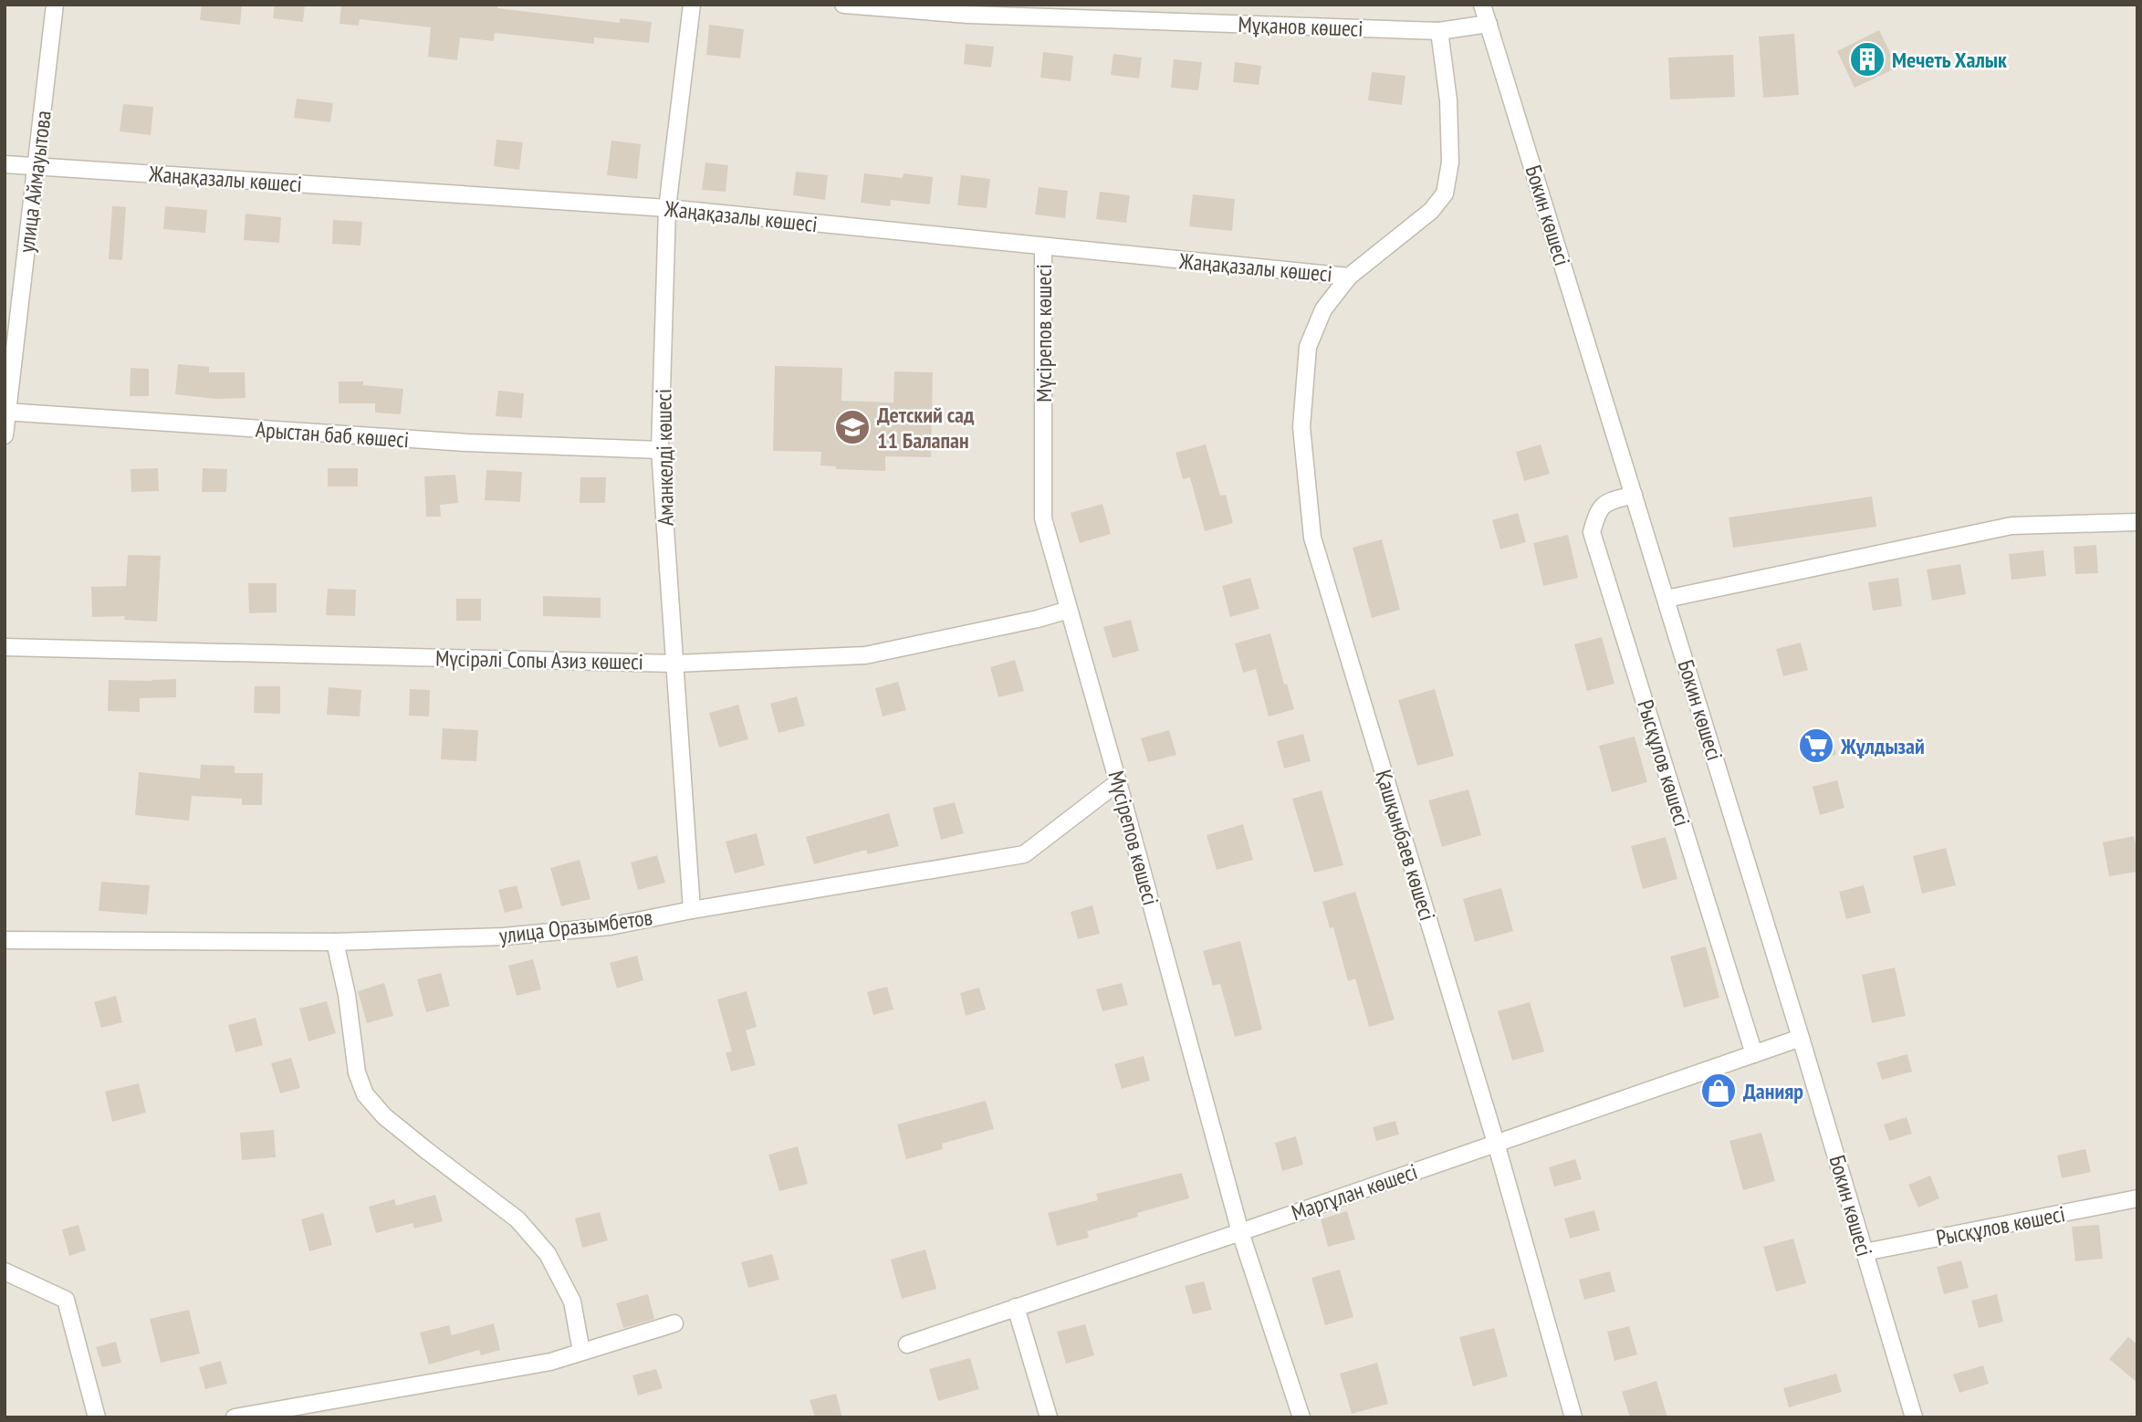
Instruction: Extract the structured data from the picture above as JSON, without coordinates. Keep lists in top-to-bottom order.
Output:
{
  "streets": {
    "street": [
      "Мұқанов көшесі",
      "Жаңақазалы көшесі",
      "улица Аймауытова",
      "Бокин көшесі",
      "Мүсірепов көшесі",
      "Арыстан баб көшесі",
      "Аманкелді көшесі",
      "Мүсірәлі Сопы Азиз көшесі",
      "Рысқұлов көшесі",
      "Қашқынбаев көшесі",
      "улица Оразымбетов",
      "Маргұлан көшесі"
    ]
  },
  "crossings": [
    ["Мұқанов көшесі", "Жаңақазалы көшесі"],
    ["Мұқанов көшесі", "Бокин көшесі"],
    ["Жаңақазалы көшесі", "улица Аймауытова"],
    ["Жаңақазалы көшесі", "Мүсірепов көшесі"],
    ["Жаңақазалы көшесі", "Аманкелді көшесі"],
    ["Жаңақазалы көшесі", "Қашқынбаев көшесі"],
    ["улица Аймауытова", "Арыстан баб көшесі"],
    ["Бокин көшесі", "Рысқұлов көшесі"],
    ["Бокин көшесі", "Маргұлан көшесі"],
    ["Мүсірепов көшесі", "Мүсірәлі Сопы Азиз көшесі"],
    ["Мүсірепов көшесі", "улица Оразымбетов"],
    ["Мүсірепов көшесі", "Маргұлан көшесі"],
    ["Арыстан баб көшесі", "Аманкелді көшесі"],
    ["Аманкелді көшесі", "Мүсірәлі Сопы Азиз көшесі"],
    ["Аманкелді көшесі", "улица Оразымбетов"],
    ["Рысқұлов көшесі", "Маргұлан көшесі"],
    ["Қашқынбаев көшесі", "Маргұлан көшесі"]
  ],
  "places": {
    "building": ["Мечеть Халык"],
    "school or university": ["Детский сад 11 Балапан"],
    "supermarket": ["Жұлдызай"],
    "shop": ["Данияр"]
  }
}
